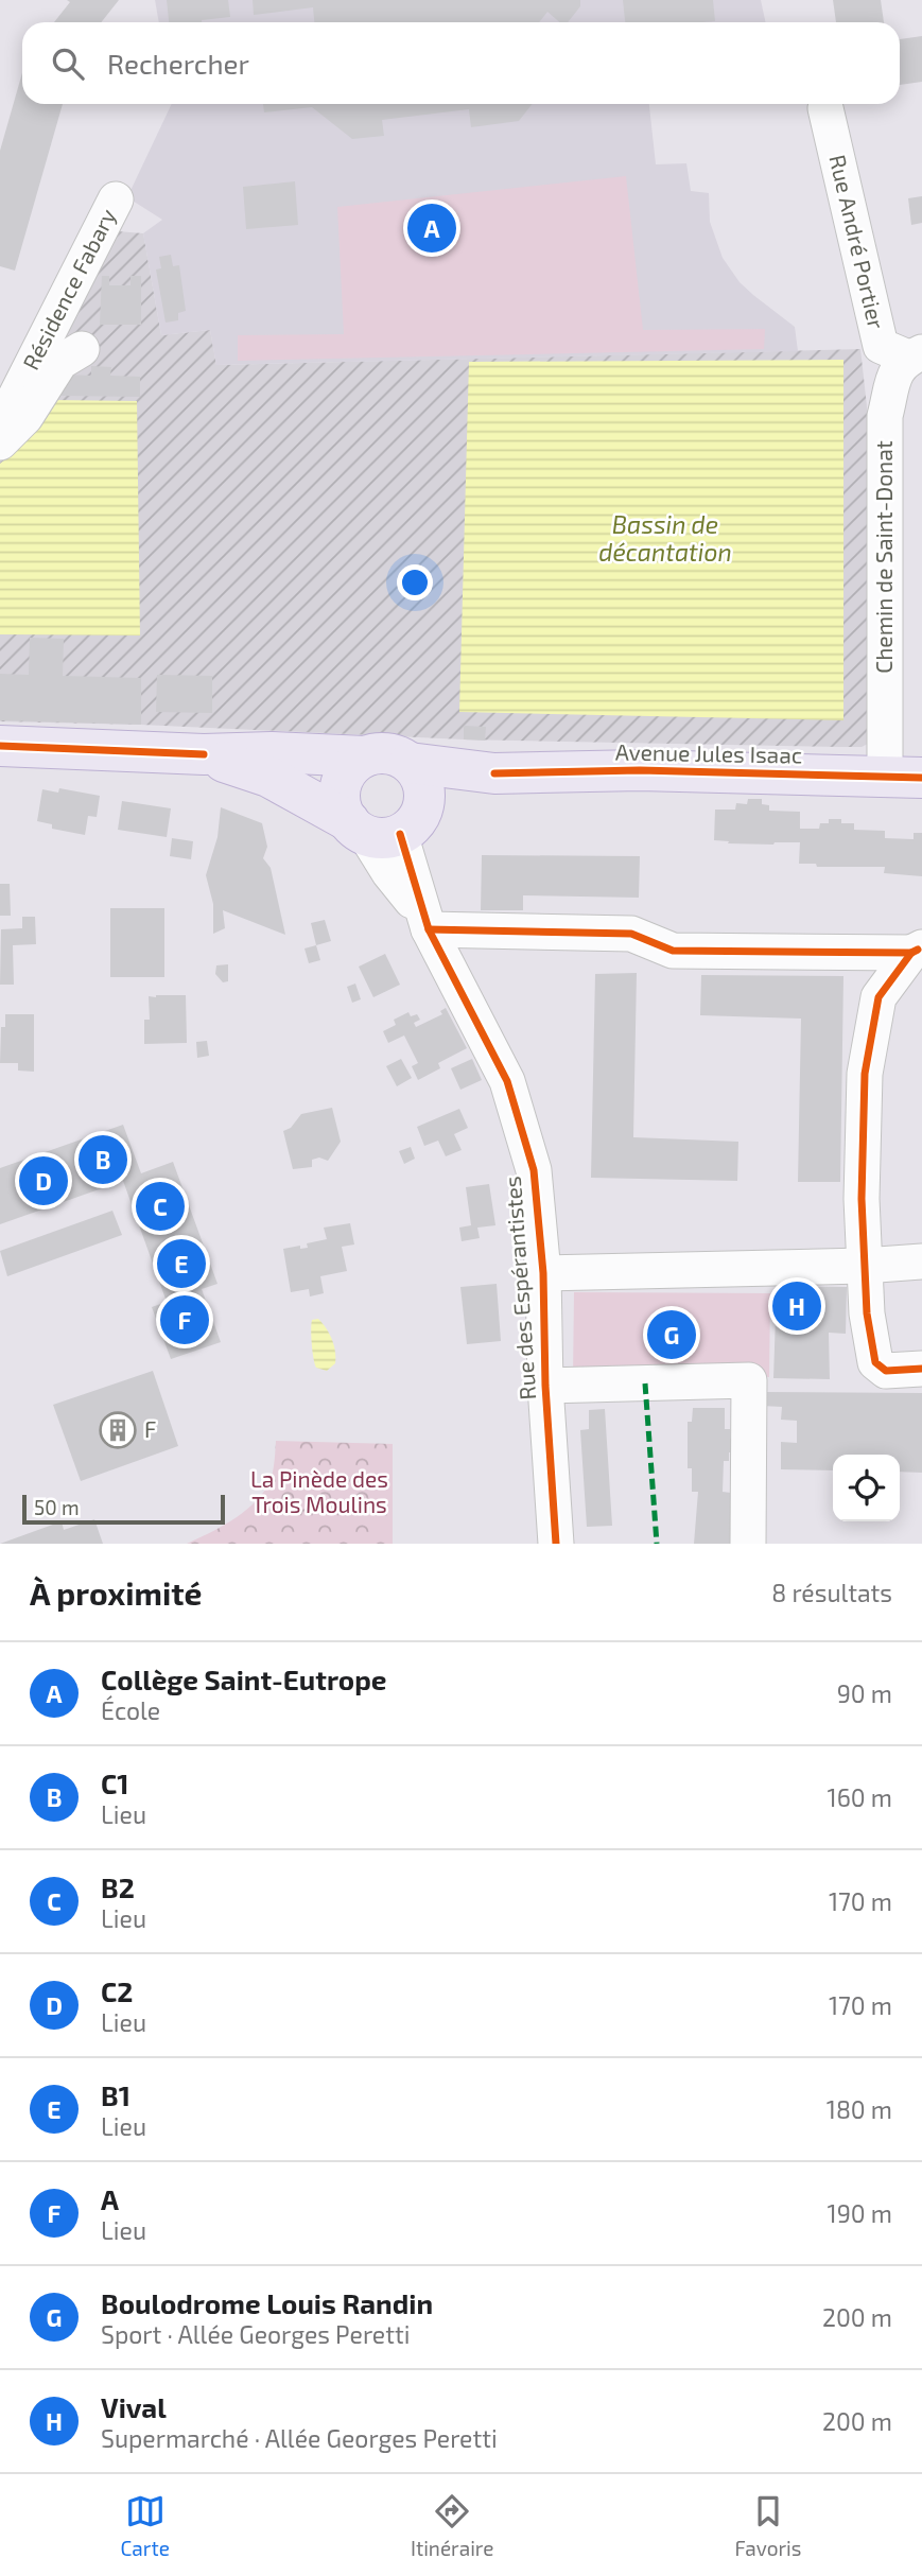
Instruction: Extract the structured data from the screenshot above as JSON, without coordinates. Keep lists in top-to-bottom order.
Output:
{
  "streets": {
    "main road": ["Avenue Jules Isaac"],
    "street": [
      "Rue André Portier",
      "Résidence Fabary",
      "Chemin de Saint-Donat",
      "Rue des Espérantistes"
    ]
  },
  "crossings": [
    ["Rue André Portier", "Chemin de Saint-Donat"],
    ["Chemin de Saint-Donat", "Avenue Jules Isaac"],
    ["Avenue Jules Isaac", "Rue des Espérantistes"]
  ],
  "water": ["Bassin de décantation"],
  "parks": ["La Pinède des Trois Moulins"],
  "places": {
    "building": ["F"]
  },
  "scale_bar": "50 m",
  "page": {
    "search": "Rechercher",
    "pins": [
      "A",
      "B",
      "D",
      "C",
      "E",
      "H",
      "F",
      "G"
    ],
    "scale": "50 m",
    "heading": ["À proximité", "8 résultats"],
    "list": [
      {
        "mark": "A",
        "name": "Collège Saint-Eutrope",
        "note": "École",
        "value": "90 m"
      },
      {
        "mark": "B",
        "name": "C1",
        "note": "Lieu",
        "value": "160 m"
      },
      {
        "mark": "C",
        "name": "B2",
        "note": "Lieu",
        "value": "170 m"
      },
      {
        "mark": "D",
        "name": "C2",
        "note": "Lieu",
        "value": "170 m"
      },
      {
        "mark": "E",
        "name": "B1",
        "note": "Lieu",
        "value": "180 m"
      },
      {
        "mark": "F",
        "name": "A",
        "note": "Lieu",
        "value": "190 m"
      },
      {
        "mark": "G",
        "name": "Boulodrome Louis Randin",
        "note": "Sport · Allée Georges Peretti",
        "value": "200 m"
      },
      {
        "mark": "H",
        "name": "Vival",
        "note": "Supermarché · Allée Georges Peretti",
        "value": "200 m"
      }
    ],
    "nav": ["Carte", "Itinéraire", "Favoris"]
  }
}
